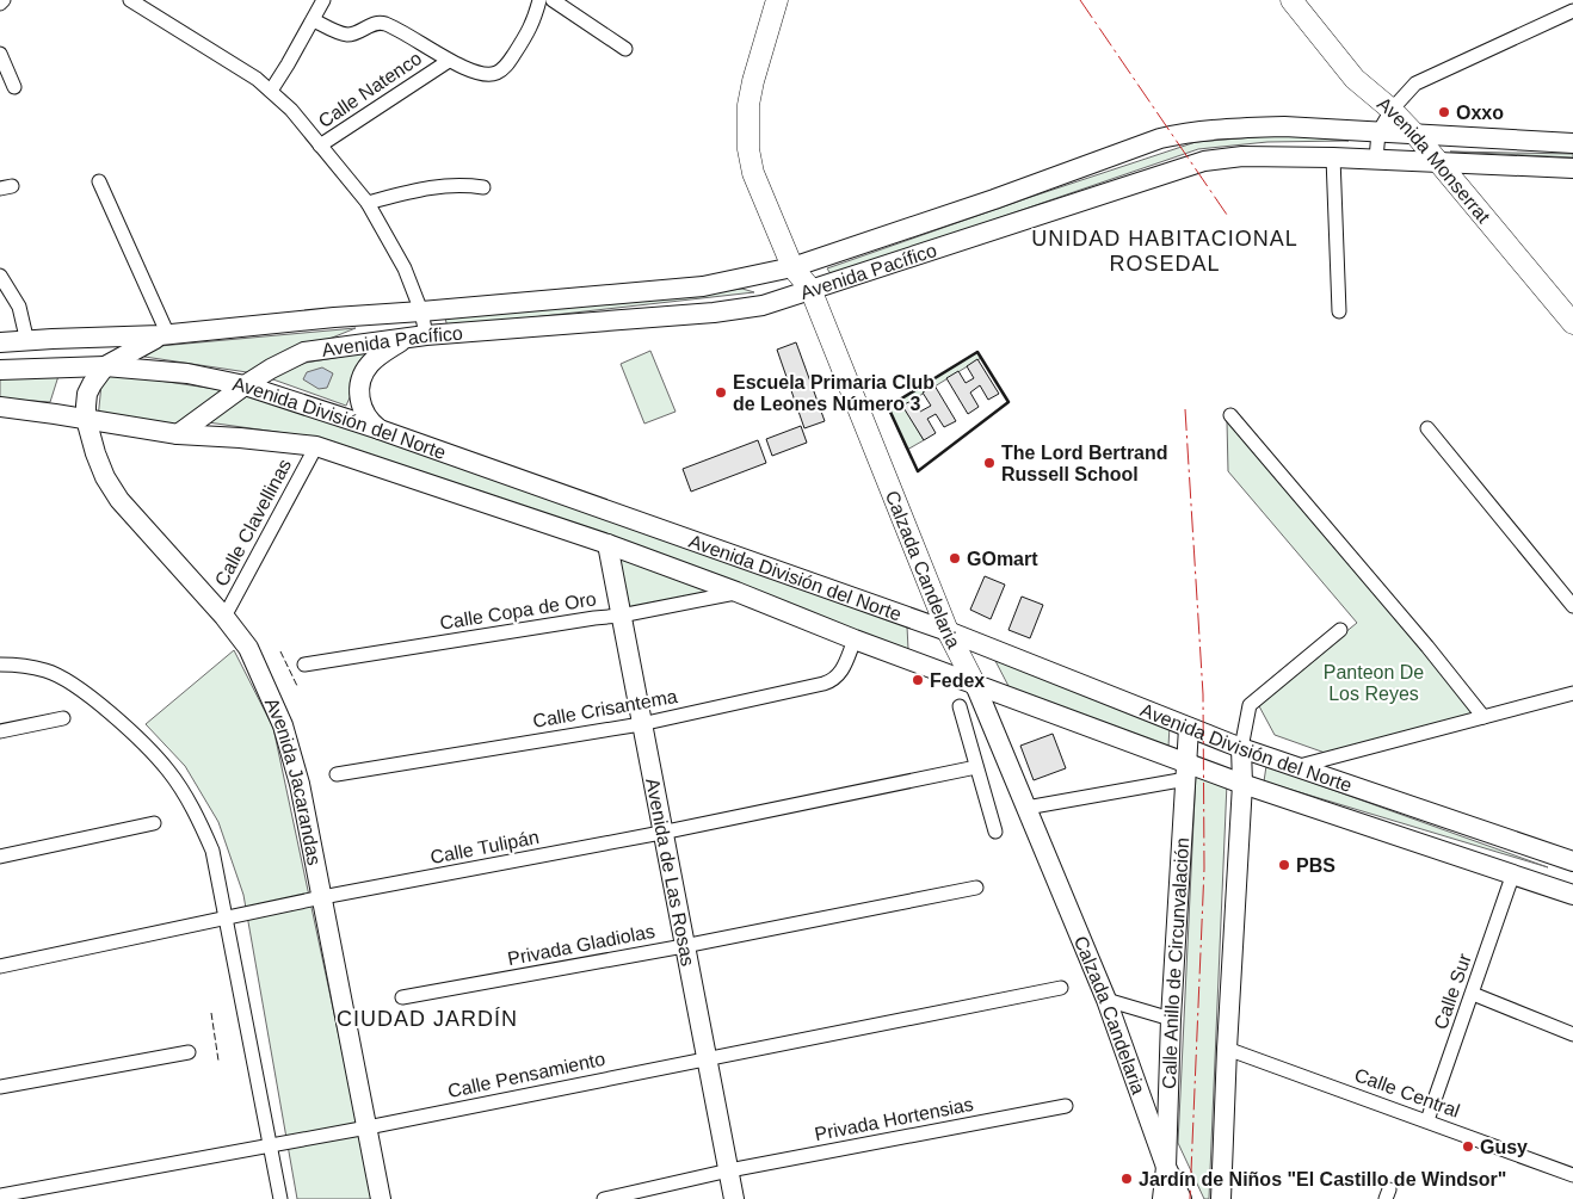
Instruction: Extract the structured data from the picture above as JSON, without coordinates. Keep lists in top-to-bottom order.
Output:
{
  "streets": {
    "main road": ["Avenida Monserrat", "Calzada Candelaria"],
    "street": [
      "Calle Natenco",
      "Avenida Pacífico",
      "Avenida División del Norte",
      "Calle Clavellinas",
      "Calle Copa de Oro",
      "Calle Crisantema",
      "Avenida Jacarandas",
      "Calle Tulipán",
      "Avenida de Las Rosas",
      "Privada Gladiolas",
      "Calle Anillo de Circunvalación",
      "Calle Sur",
      "Calle Pensamiento",
      "Calle Central",
      "Privada Hortensias"
    ]
  },
  "crossings": [
    ["Avenida Monserrat", "Avenida Pacífico"],
    ["Avenida Pacífico", "Avenida División del Norte"],
    ["Avenida Pacífico", "Calzada Candelaria"],
    ["Avenida División del Norte", "Calle Clavellinas"],
    ["Avenida División del Norte", "Calzada Candelaria"],
    ["Avenida División del Norte", "Calle Copa de Oro"],
    ["Avenida División del Norte", "Calle Crisantema"],
    ["Avenida División del Norte", "Avenida Jacarandas"],
    ["Avenida División del Norte", "Avenida de Las Rosas"],
    ["Avenida División del Norte", "Calle Anillo de Circunvalación"],
    ["Avenida División del Norte", "Calle Sur"],
    ["Calle Clavellinas", "Avenida Jacarandas"],
    ["Calzada Candelaria", "Calle Anillo de Circunvalación"],
    ["Calle Copa de Oro", "Avenida de Las Rosas"],
    ["Calle Crisantema", "Avenida de Las Rosas"],
    ["Avenida Jacarandas", "Calle Tulipán"],
    ["Avenida Jacarandas", "Calle Pensamiento"],
    ["Calle Tulipán", "Avenida de Las Rosas"],
    ["Avenida de Las Rosas", "Privada Gladiolas"],
    ["Avenida de Las Rosas", "Calle Pensamiento"],
    ["Avenida de Las Rosas", "Privada Hortensias"],
    ["Calle Sur", "Calle Central"]
  ],
  "districts": ["UNIDAD HABITACIONAL ROSEDAL", "CIUDAD JARDÍN"],
  "parks": ["Panteon De Los Reyes"],
  "places": [
    "Oxxo",
    "Escuela Primaria Club de Leones Número 3",
    "The Lord Bertrand Russell School",
    "GOmart",
    "Fedex",
    "PBS",
    "Gusy",
    "Jardín de Niños \"El Castillo de Windsor\""
  ]
}
